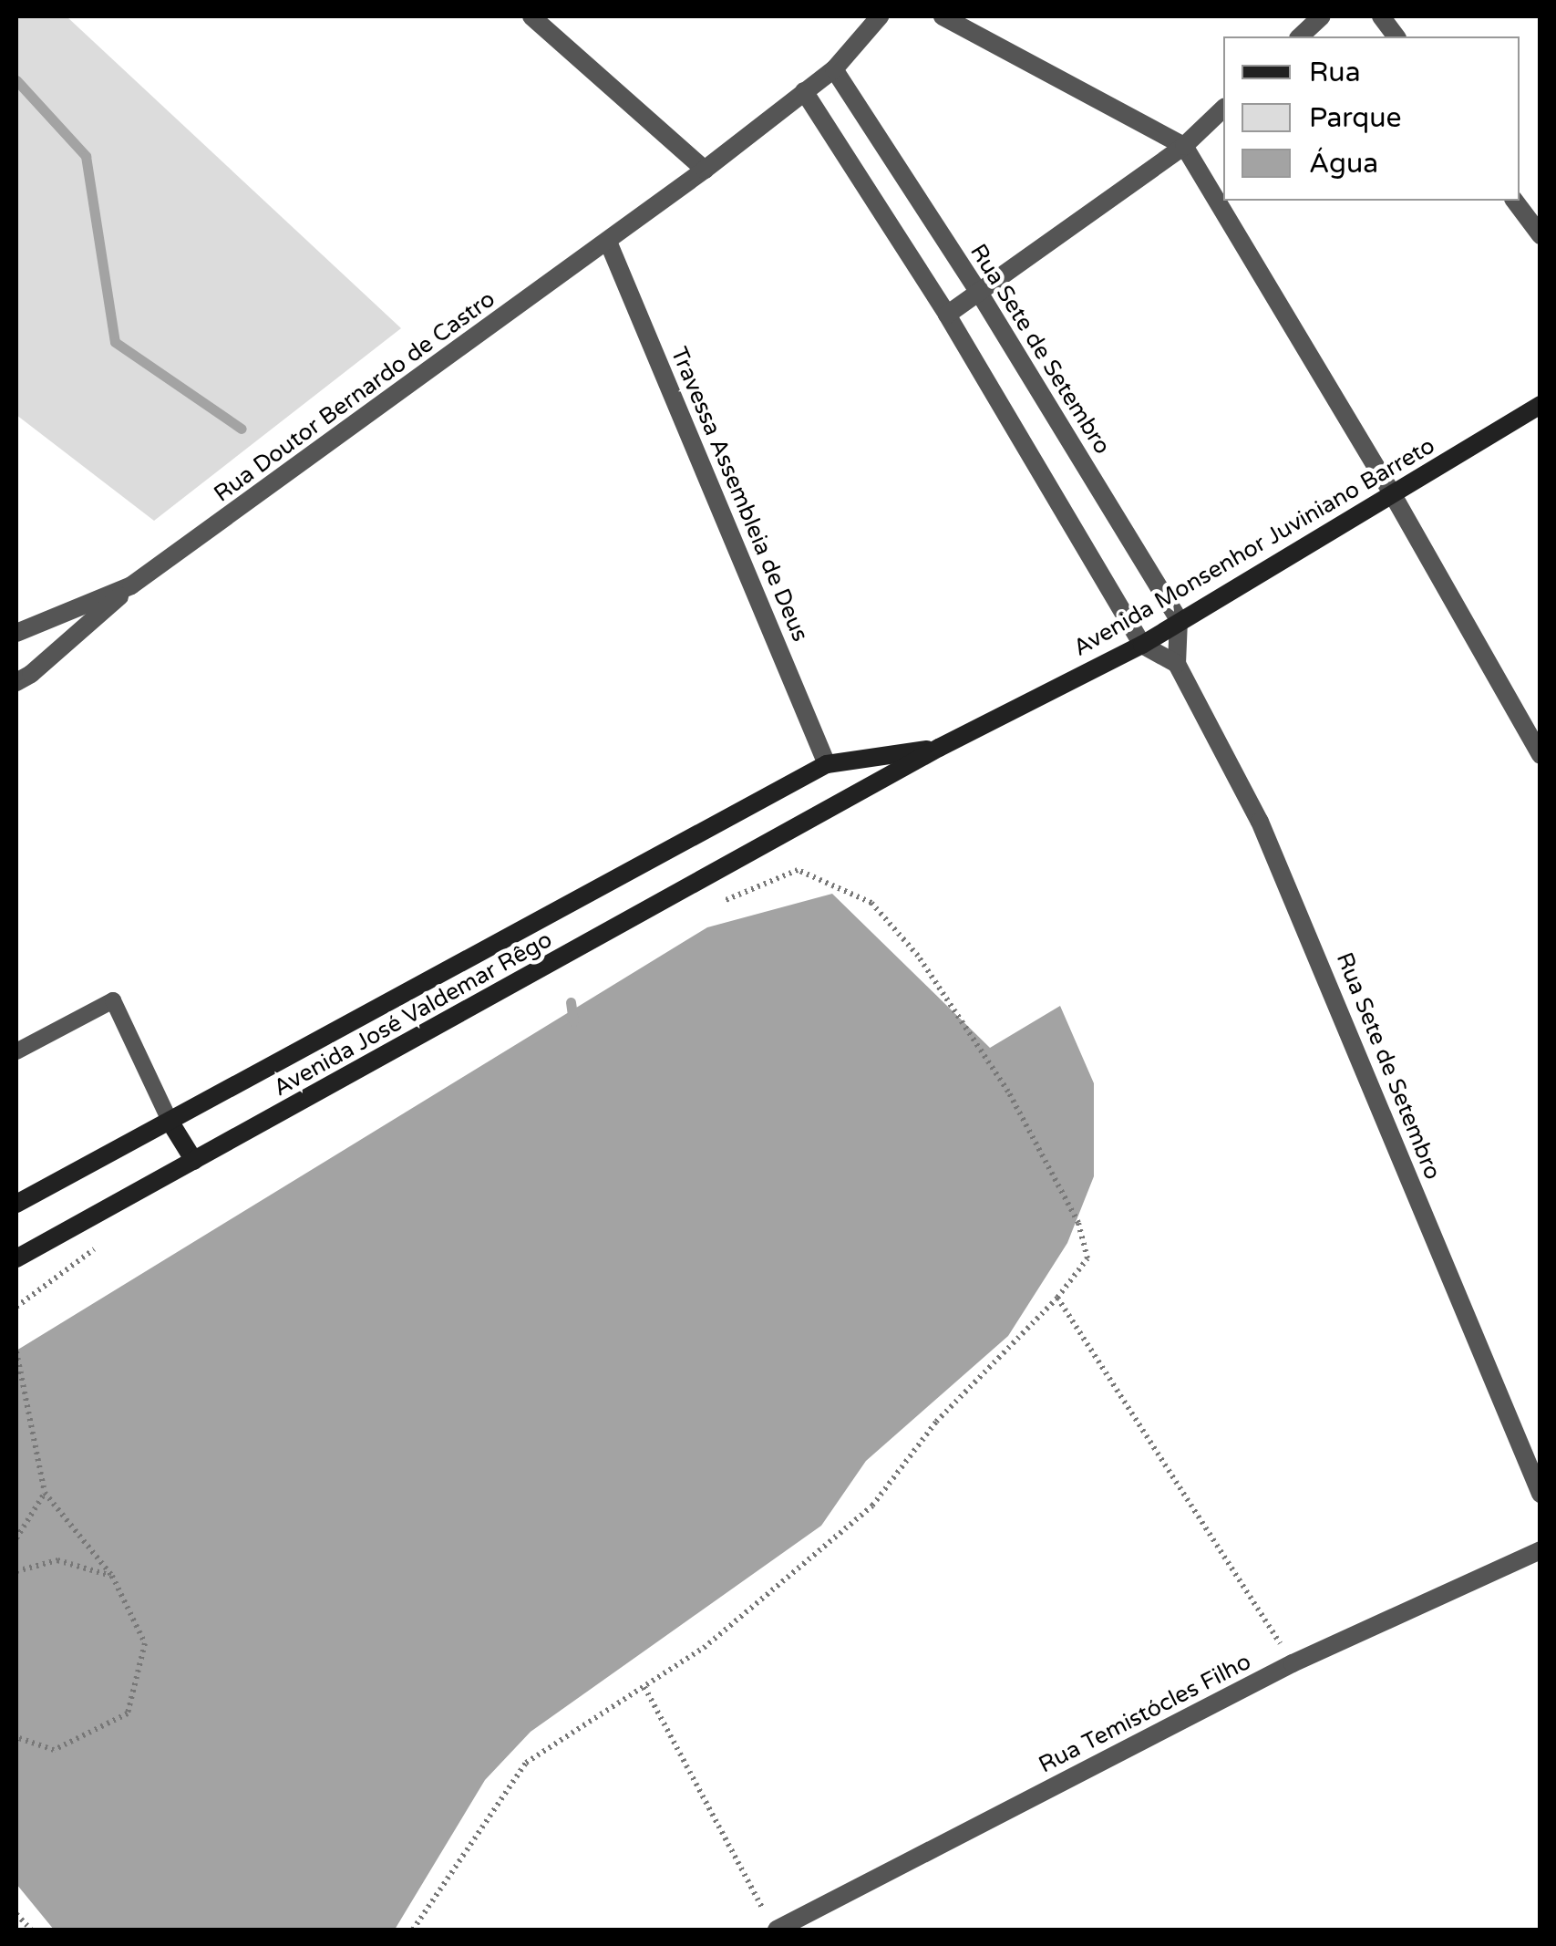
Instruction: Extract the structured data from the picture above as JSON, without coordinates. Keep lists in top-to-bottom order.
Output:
{
  "streets": {
    "street": [
      "Rua Sete de Setembro",
      "Rua Doutor Bernardo de Castro",
      "Travessa Assembleia de Deus",
      "Avenida Monsenhor Juviniano Barreto",
      "Avenida José Valdemar Rêgo",
      "Rua Temistócles Filho"
    ]
  },
  "crossings": [
    ["Rua Sete de Setembro", "Rua Doutor Bernardo de Castro"],
    ["Rua Sete de Setembro", "Avenida Monsenhor Juviniano Barreto"],
    ["Rua Doutor Bernardo de Castro", "Travessa Assembleia de Deus"],
    ["Travessa Assembleia de Deus", "Avenida Monsenhor Juviniano Barreto"],
    ["Travessa Assembleia de Deus", "Avenida José Valdemar Rêgo"],
    ["Avenida Monsenhor Juviniano Barreto", "Avenida José Valdemar Rêgo"]
  ],
  "legend": ["Rua", "Parque", "Água"]
}
